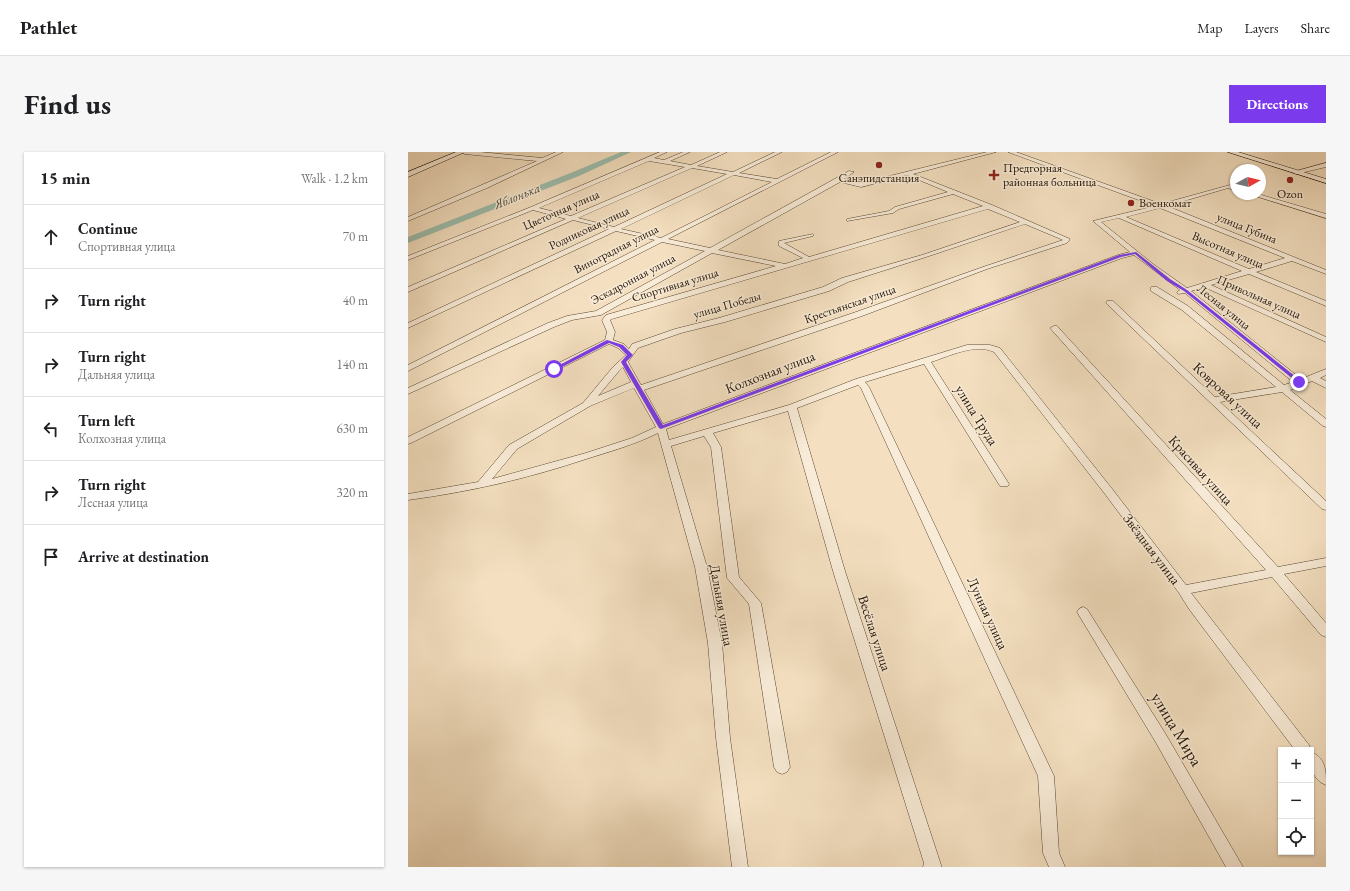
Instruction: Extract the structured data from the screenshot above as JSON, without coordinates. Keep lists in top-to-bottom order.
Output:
{
  "streets": {
    "street": [
      "Цветочная улица",
      "Родниковая улица",
      "улица Губина",
      "Виноградная улица",
      "Высотная улица",
      "Эскадронная улица",
      "Спортивная улица",
      "Привольная улица",
      "Крестьянская улица",
      "улица Победы",
      "Лесная улица",
      "Колхозная улица",
      "Ковровая улица",
      "улица Труда",
      "Красивая улица",
      "Звёздная улица",
      "Дальняя улица",
      "Лунная улица",
      "Весёлая улица",
      "улица Мира"
    ]
  },
  "crossings": [
    ["Высотная улица", "Лесная улица"],
    ["Крестьянская улица", "улица Победы"],
    ["Крестьянская улица", "Дальняя улица"],
    ["улица Победы", "Колхозная улица"],
    ["улица Победы", "Дальняя улица"],
    ["Лесная улица", "Колхозная улица"],
    ["Колхозная улица", "Дальняя улица"],
    ["улица Труда", "Звёздная улица"]
  ],
  "water": ["Яблонька"],
  "places": {
    "other": ["Санэпидстанция", "Ozon", "Военкомат"],
    "health": ["Предгорная районная больница"]
  },
  "north": "right",
  "page": {
    "header": "Pathlet",
    "nav": ["Map", "Layers", "Share"],
    "buttons": "Directions",
    "title": "Find us",
    "heading": ["15 min", "Walk · 1.2 km"],
    "list": [
      ["Continue", "Спортивная улица", "70 m"],
      ["Turn right", "40 m"],
      ["Turn right", "Дальняя улица", "140 m"],
      ["Turn left", "Колхозная улица", "630 m"],
      ["Turn right", "Лесная улица", "320 m"],
      "Arrive at destination"
    ],
    "map_buttons": ["+", "−"]
  }
}
